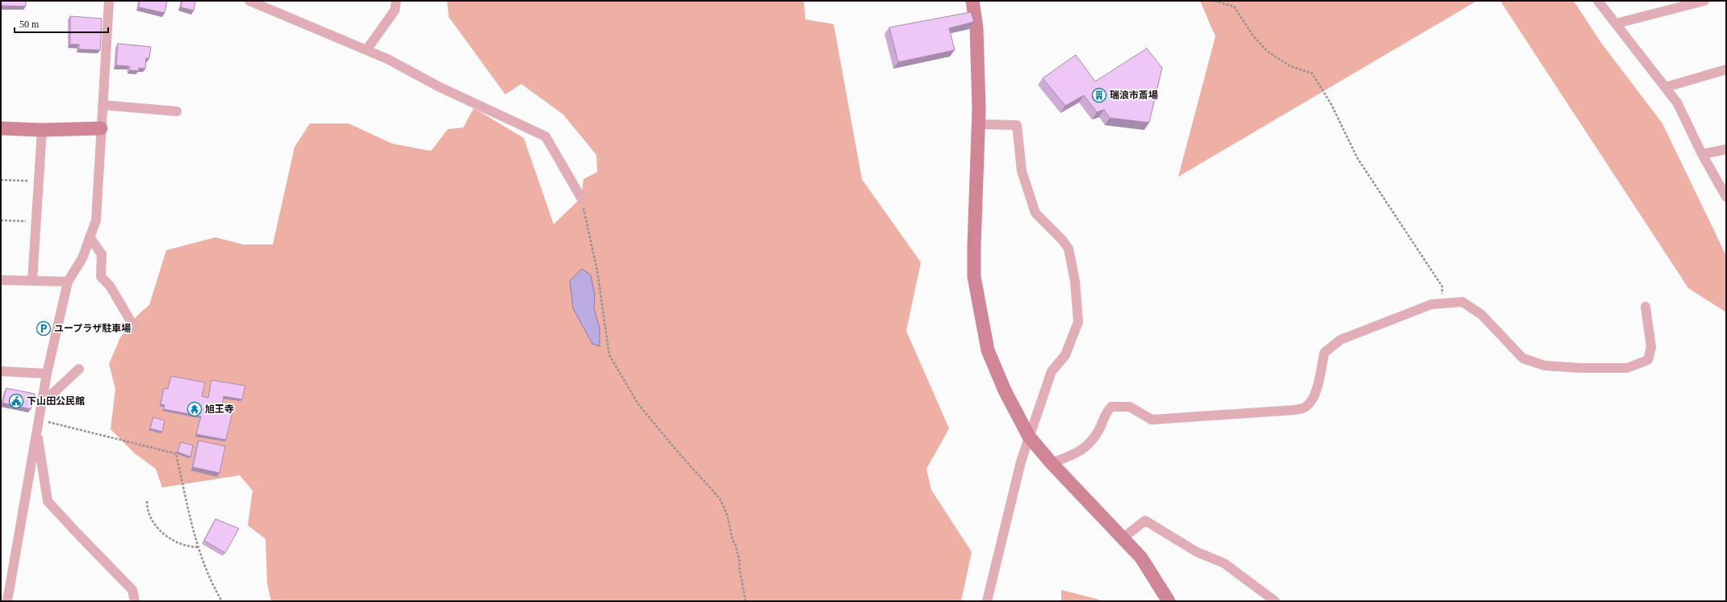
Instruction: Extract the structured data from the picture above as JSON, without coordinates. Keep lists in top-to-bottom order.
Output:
{
  "places": {
    "building": ["瑞浪市斎場"],
    "parking": ["ユープラザ駐車場"],
    "public building": ["下山田公民館"],
    "temple": ["旭王寺"]
  },
  "scale_bar": "50 m"
}
